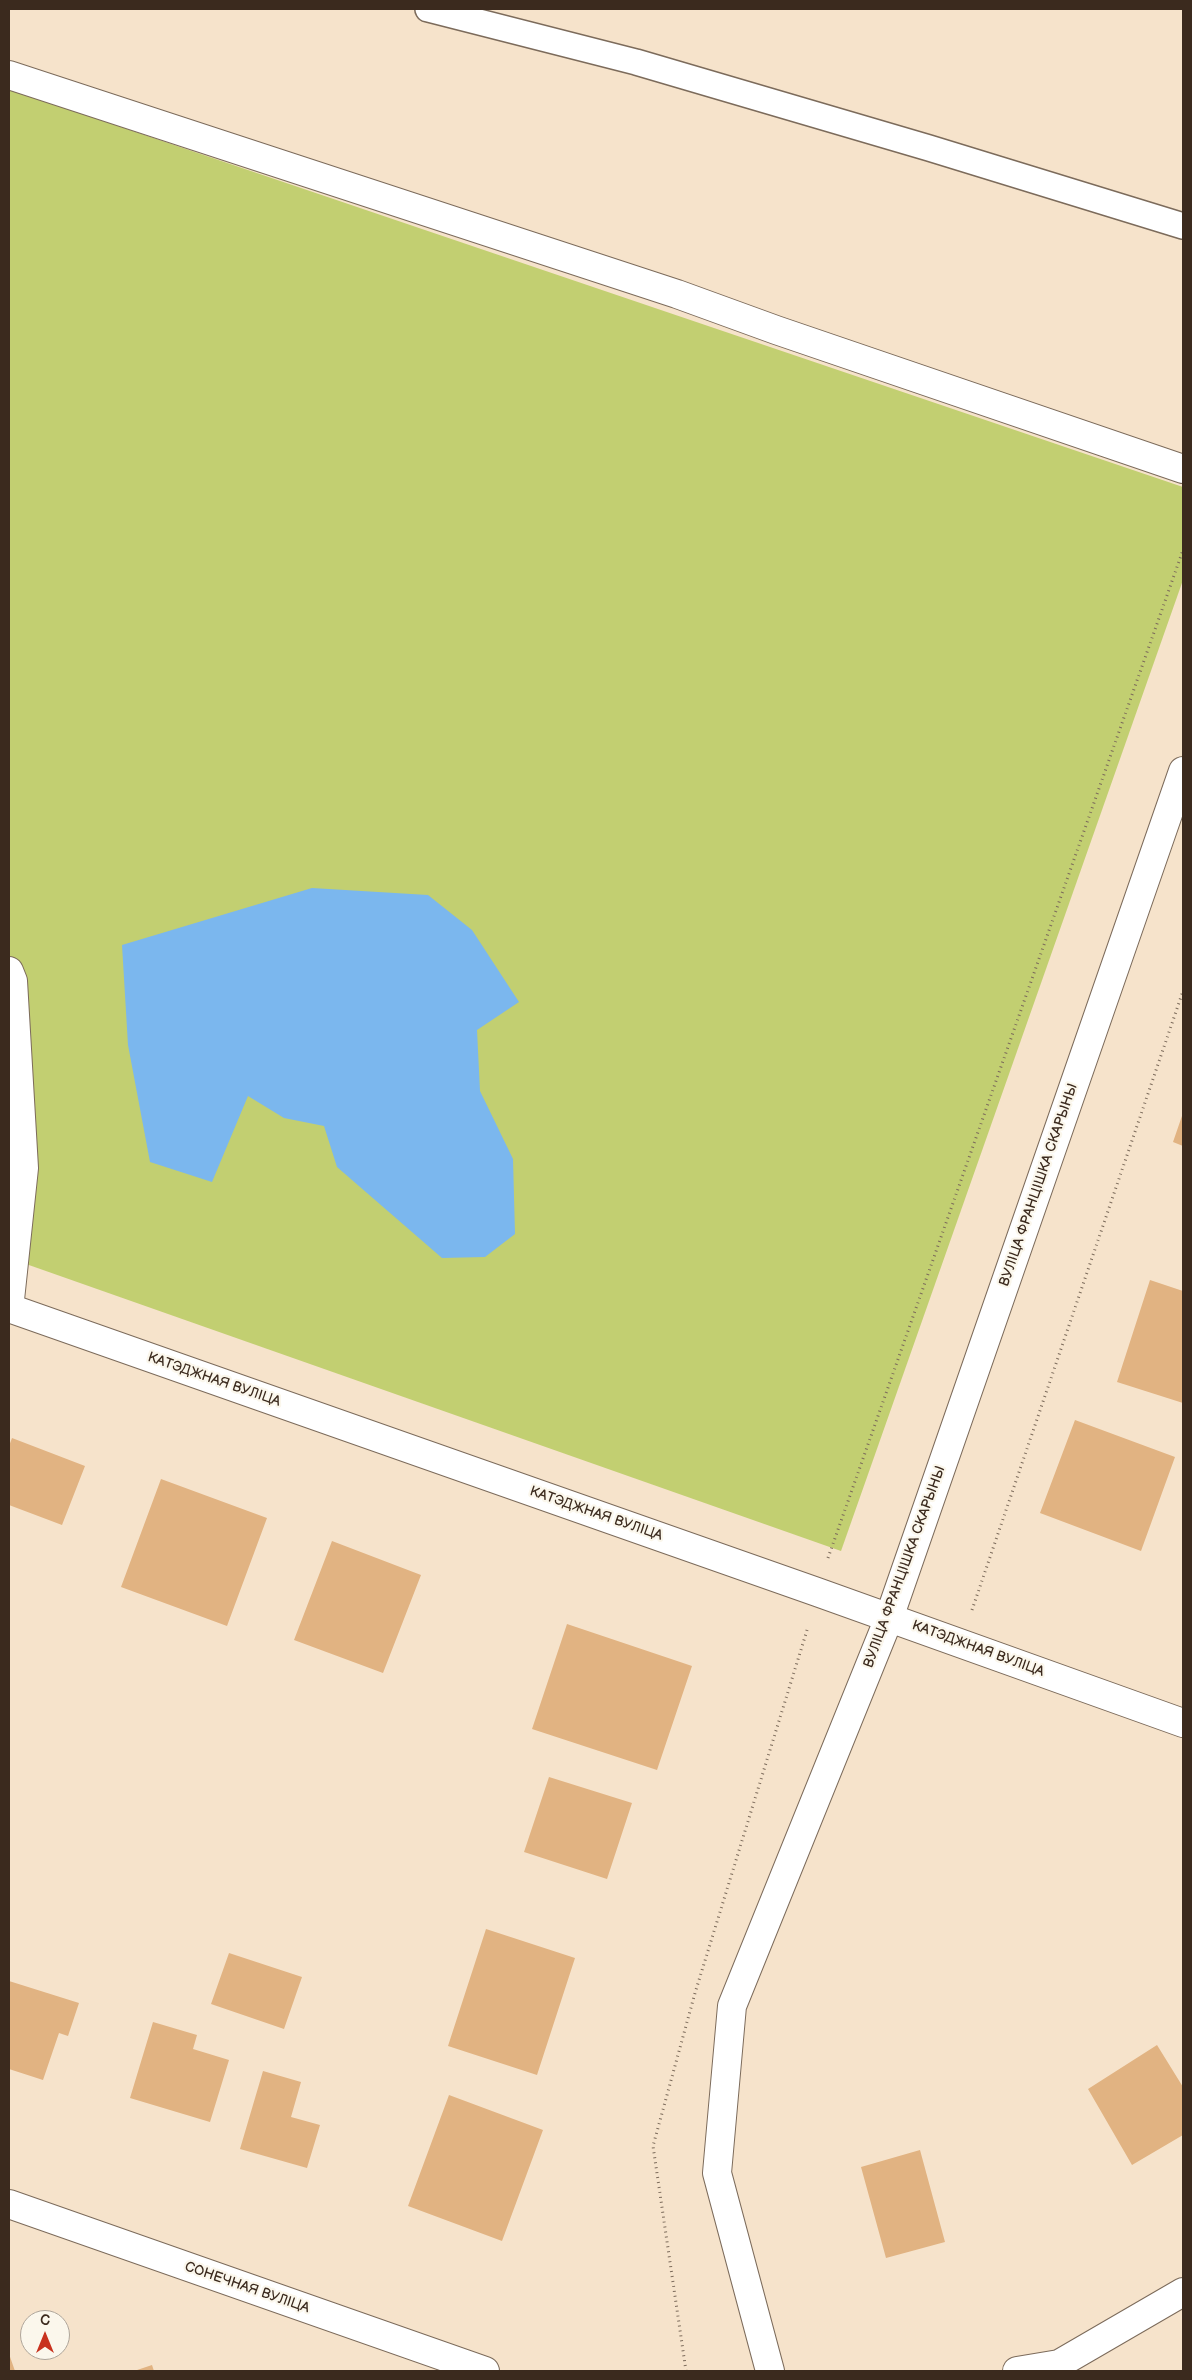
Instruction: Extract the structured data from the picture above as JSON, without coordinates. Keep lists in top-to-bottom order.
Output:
{
  "streets": {
    "street": ["ВУЛІЦА ФРАНЦІШКА СКАРЫНЫ", "КАТЭДЖНАЯ ВУЛІЦА", "СОНЕЧНАЯ ВУЛІЦА"]
  },
  "crossings": [
    ["ВУЛІЦА ФРАНЦІШКА СКАРЫНЫ", "КАТЭДЖНАЯ ВУЛІЦА"]
  ],
  "north": "top"
}
